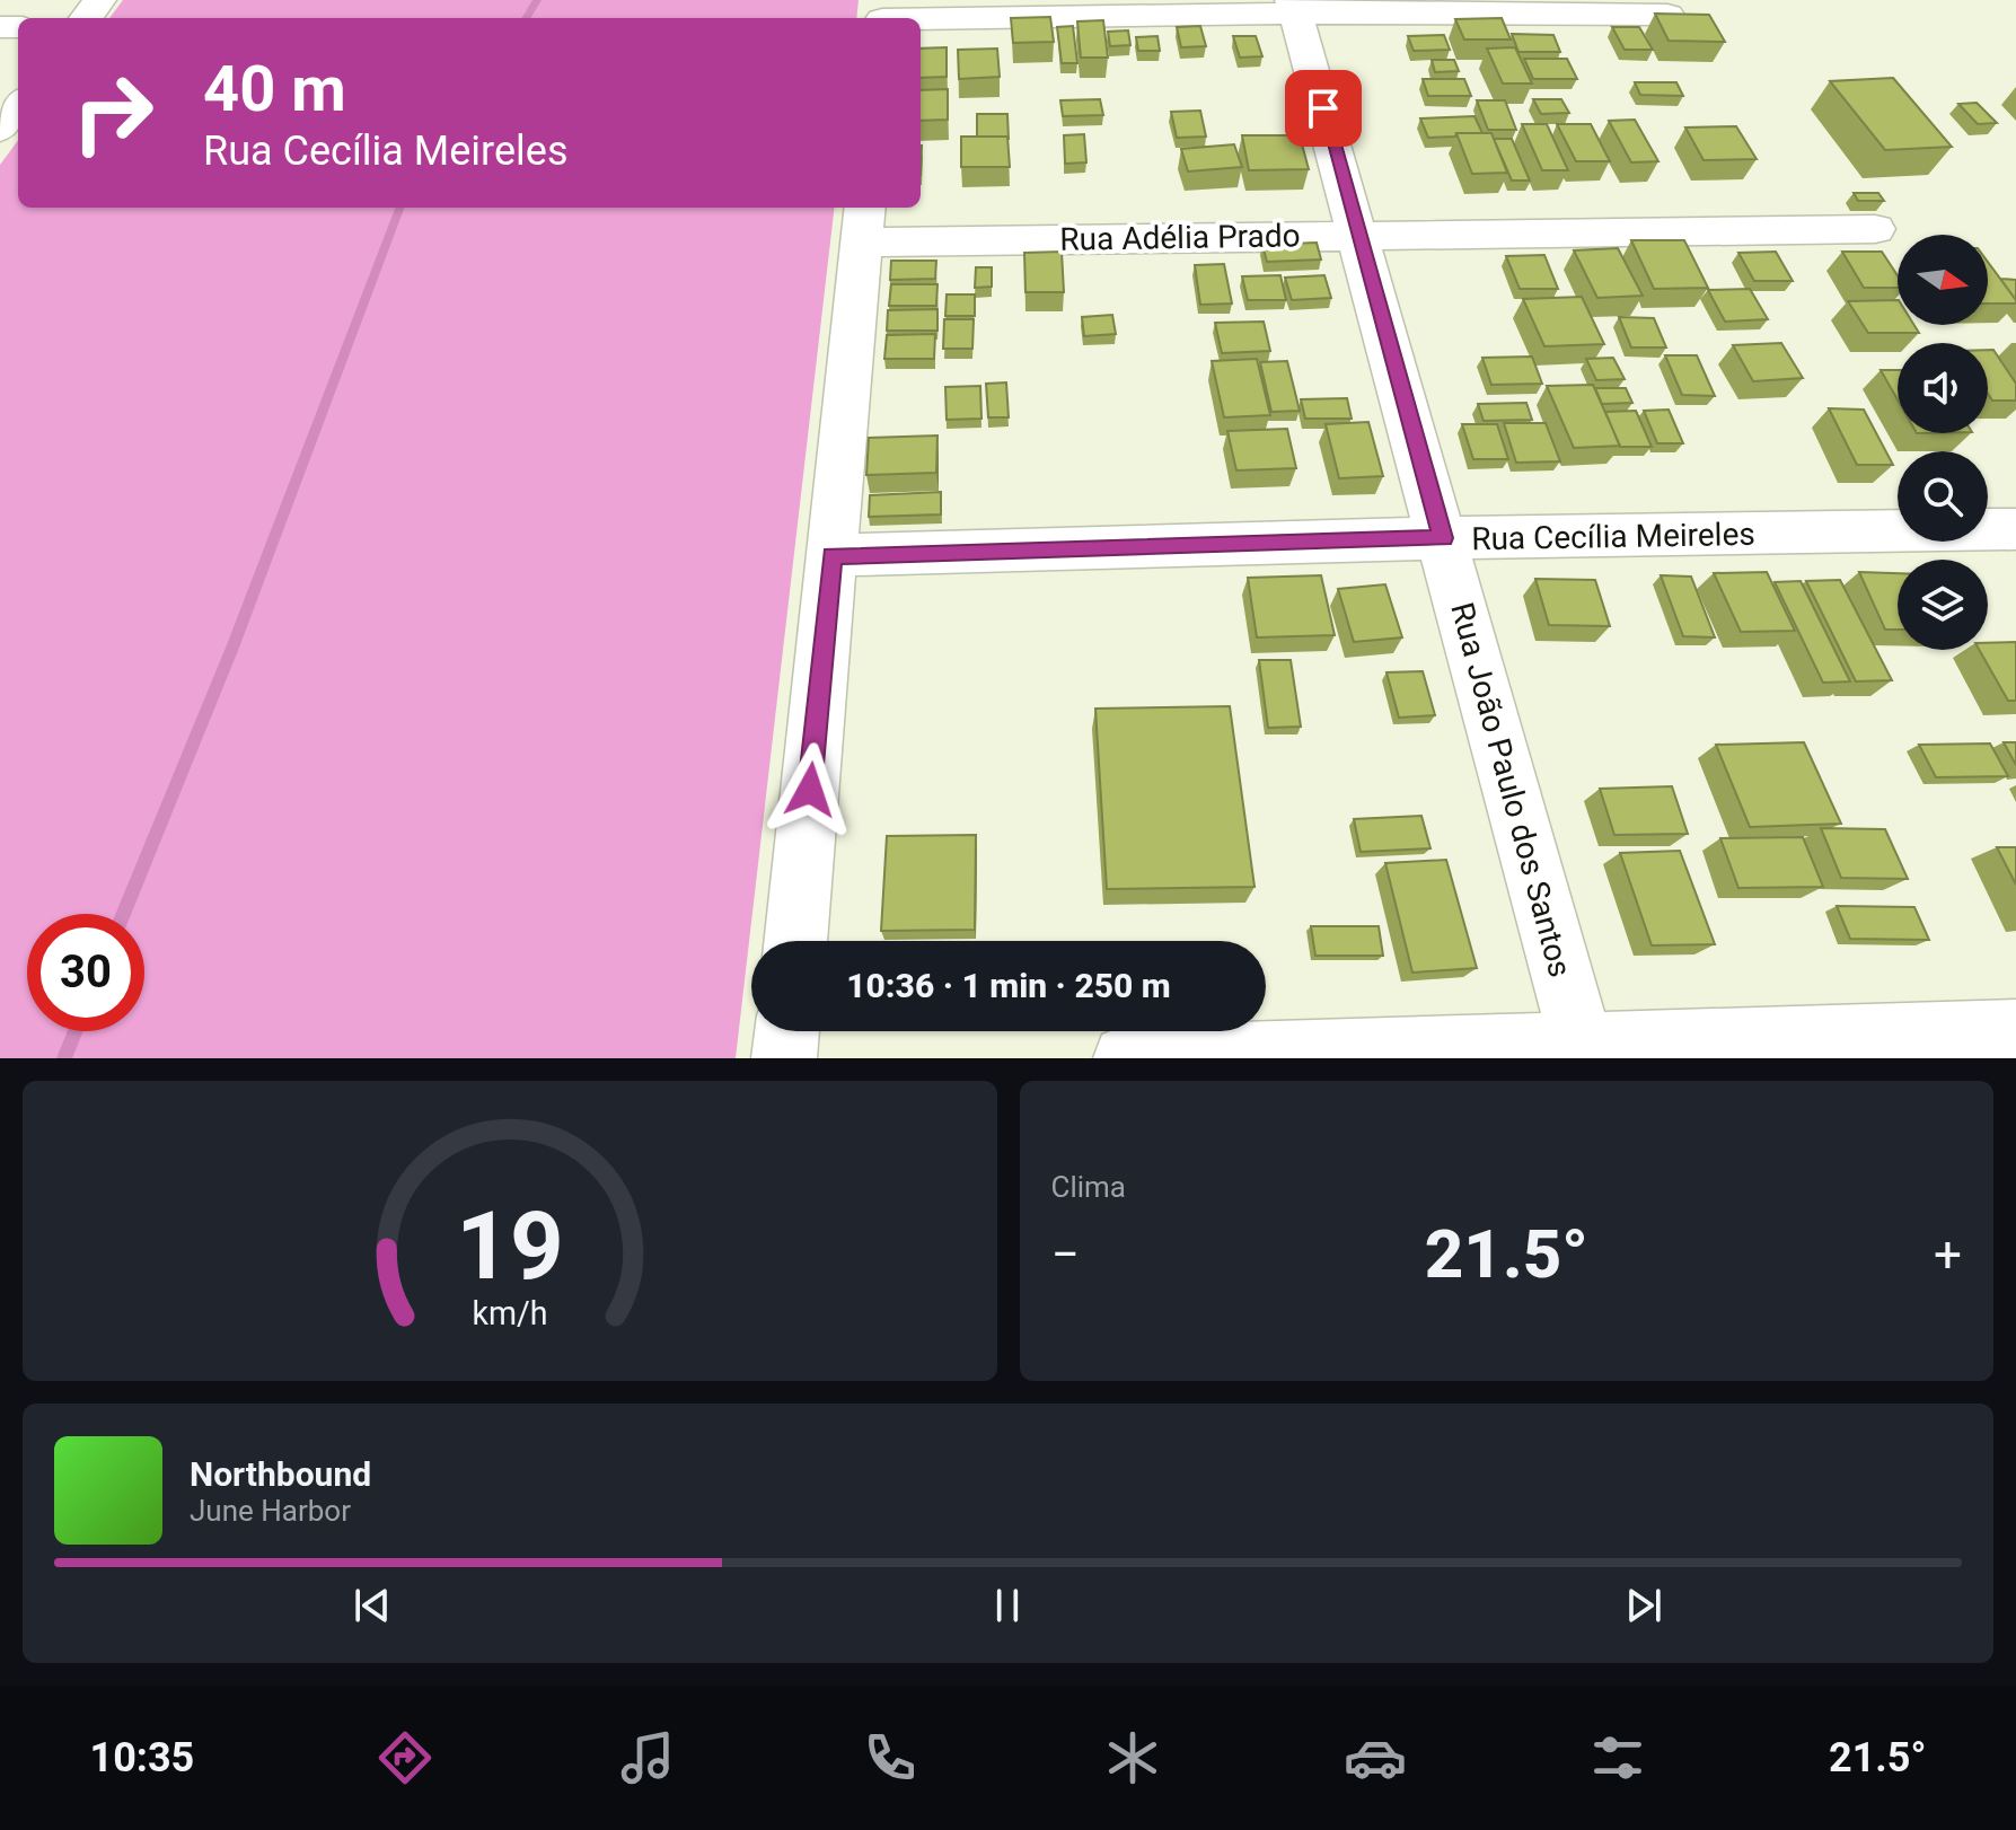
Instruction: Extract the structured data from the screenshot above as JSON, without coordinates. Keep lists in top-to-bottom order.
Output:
{
  "streets": {
    "street": ["Rua Adélia Prado", "Rua Cecília Meireles", "Rua João Paulo dos Santos"]
  },
  "crossings": [
    ["Rua Adélia Prado", "Rua João Paulo dos Santos"],
    ["Rua Cecília Meireles", "Rua João Paulo dos Santos"]
  ],
  "north": "right",
  "page": {
    "turn": ["40 m", "Rua Cecília Meireles"],
    "limit": "30",
    "trip": "10:36 · 1 min · 250 m",
    "tile": "Clima",
    "heat": ["−", "21.5°", "+"],
    "song": ["Northbound", "June Harbor"],
    "tabs": ["10:35", "21.5°"],
    "gauge": ["19", "km/h"]
  }
}
